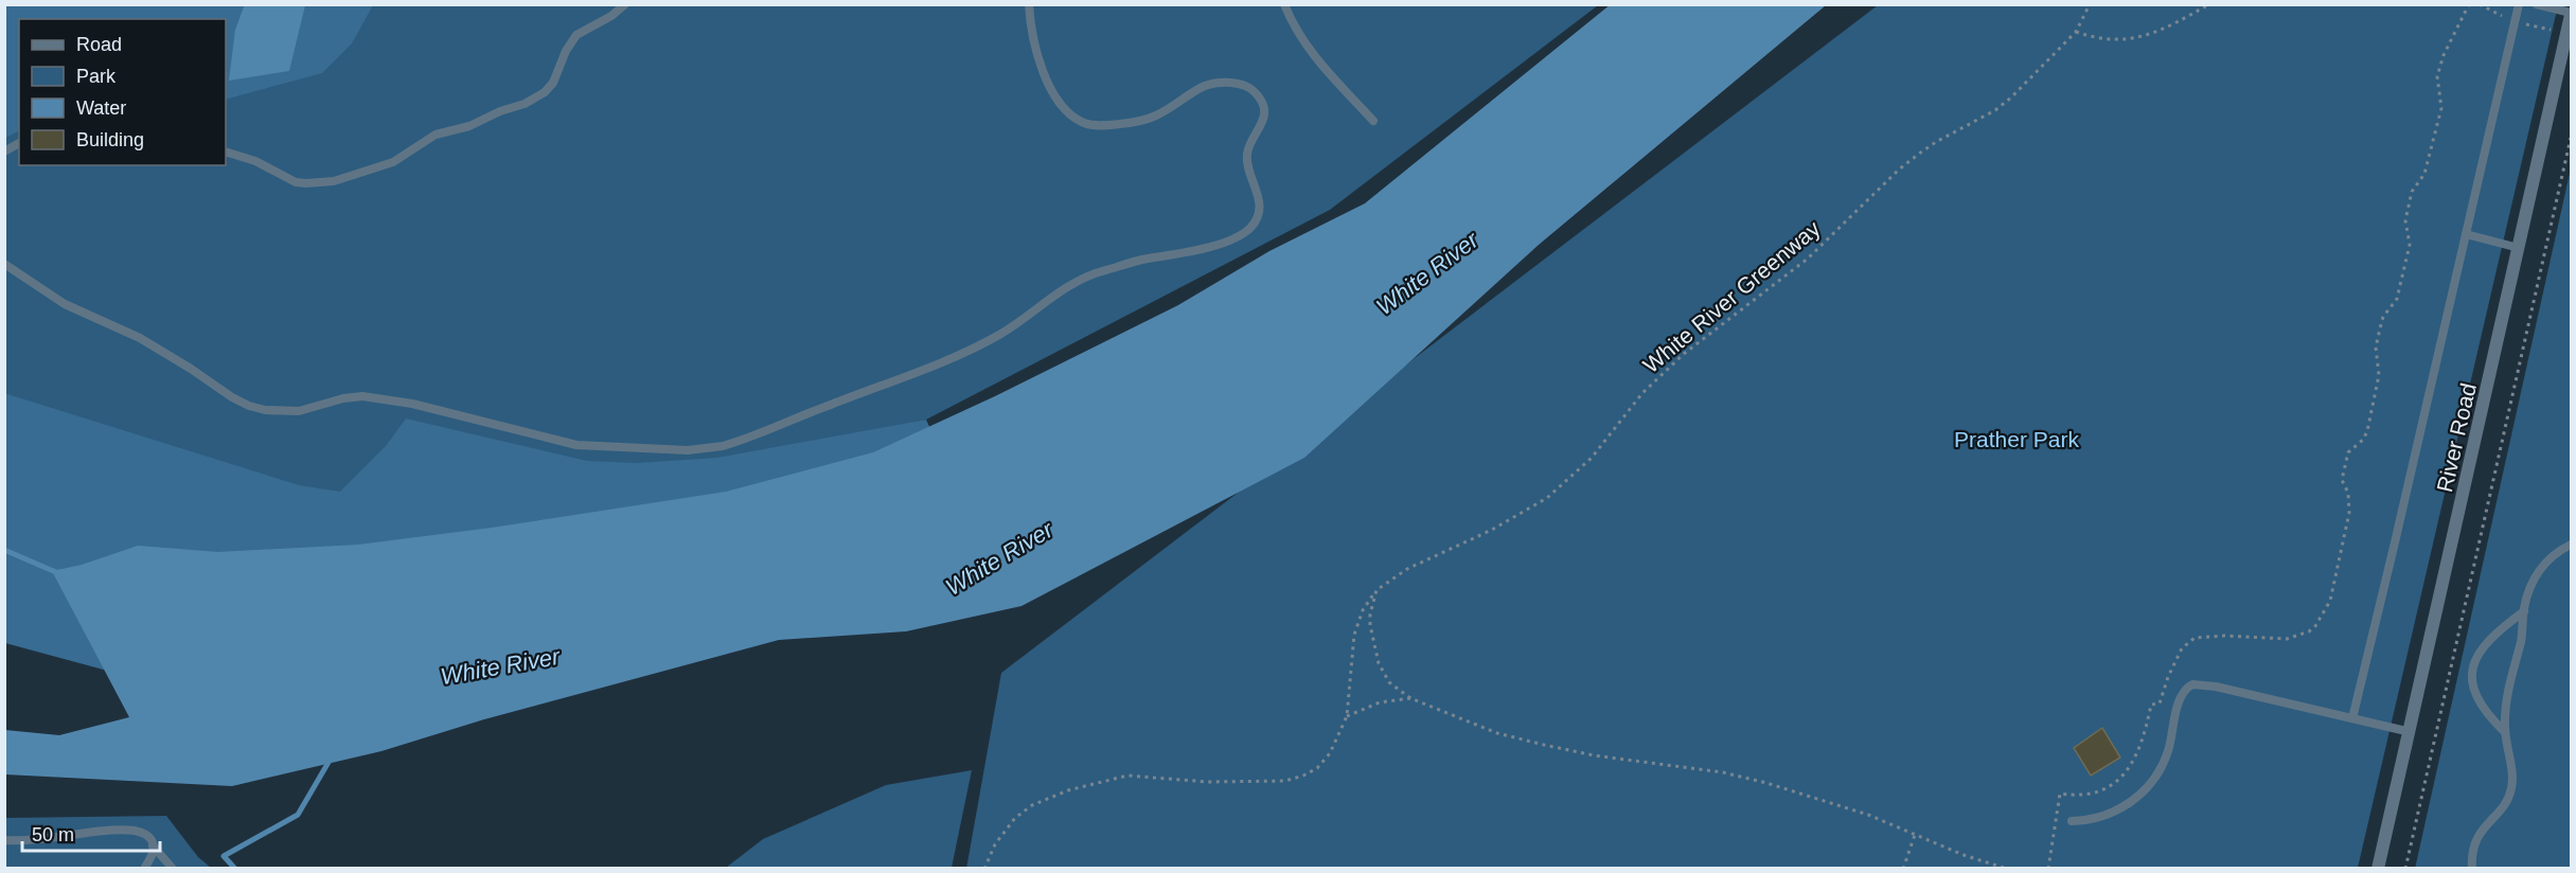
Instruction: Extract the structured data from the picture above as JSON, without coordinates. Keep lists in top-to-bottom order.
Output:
{
  "streets": {
    "street": ["River Road"],
    "path": ["White River Greenway"]
  },
  "water": ["White River"],
  "parks": ["Prather Park"],
  "legend": [
    "Road",
    "Park",
    "Water",
    "Building"
  ],
  "scale_bar": "50 m"
}
